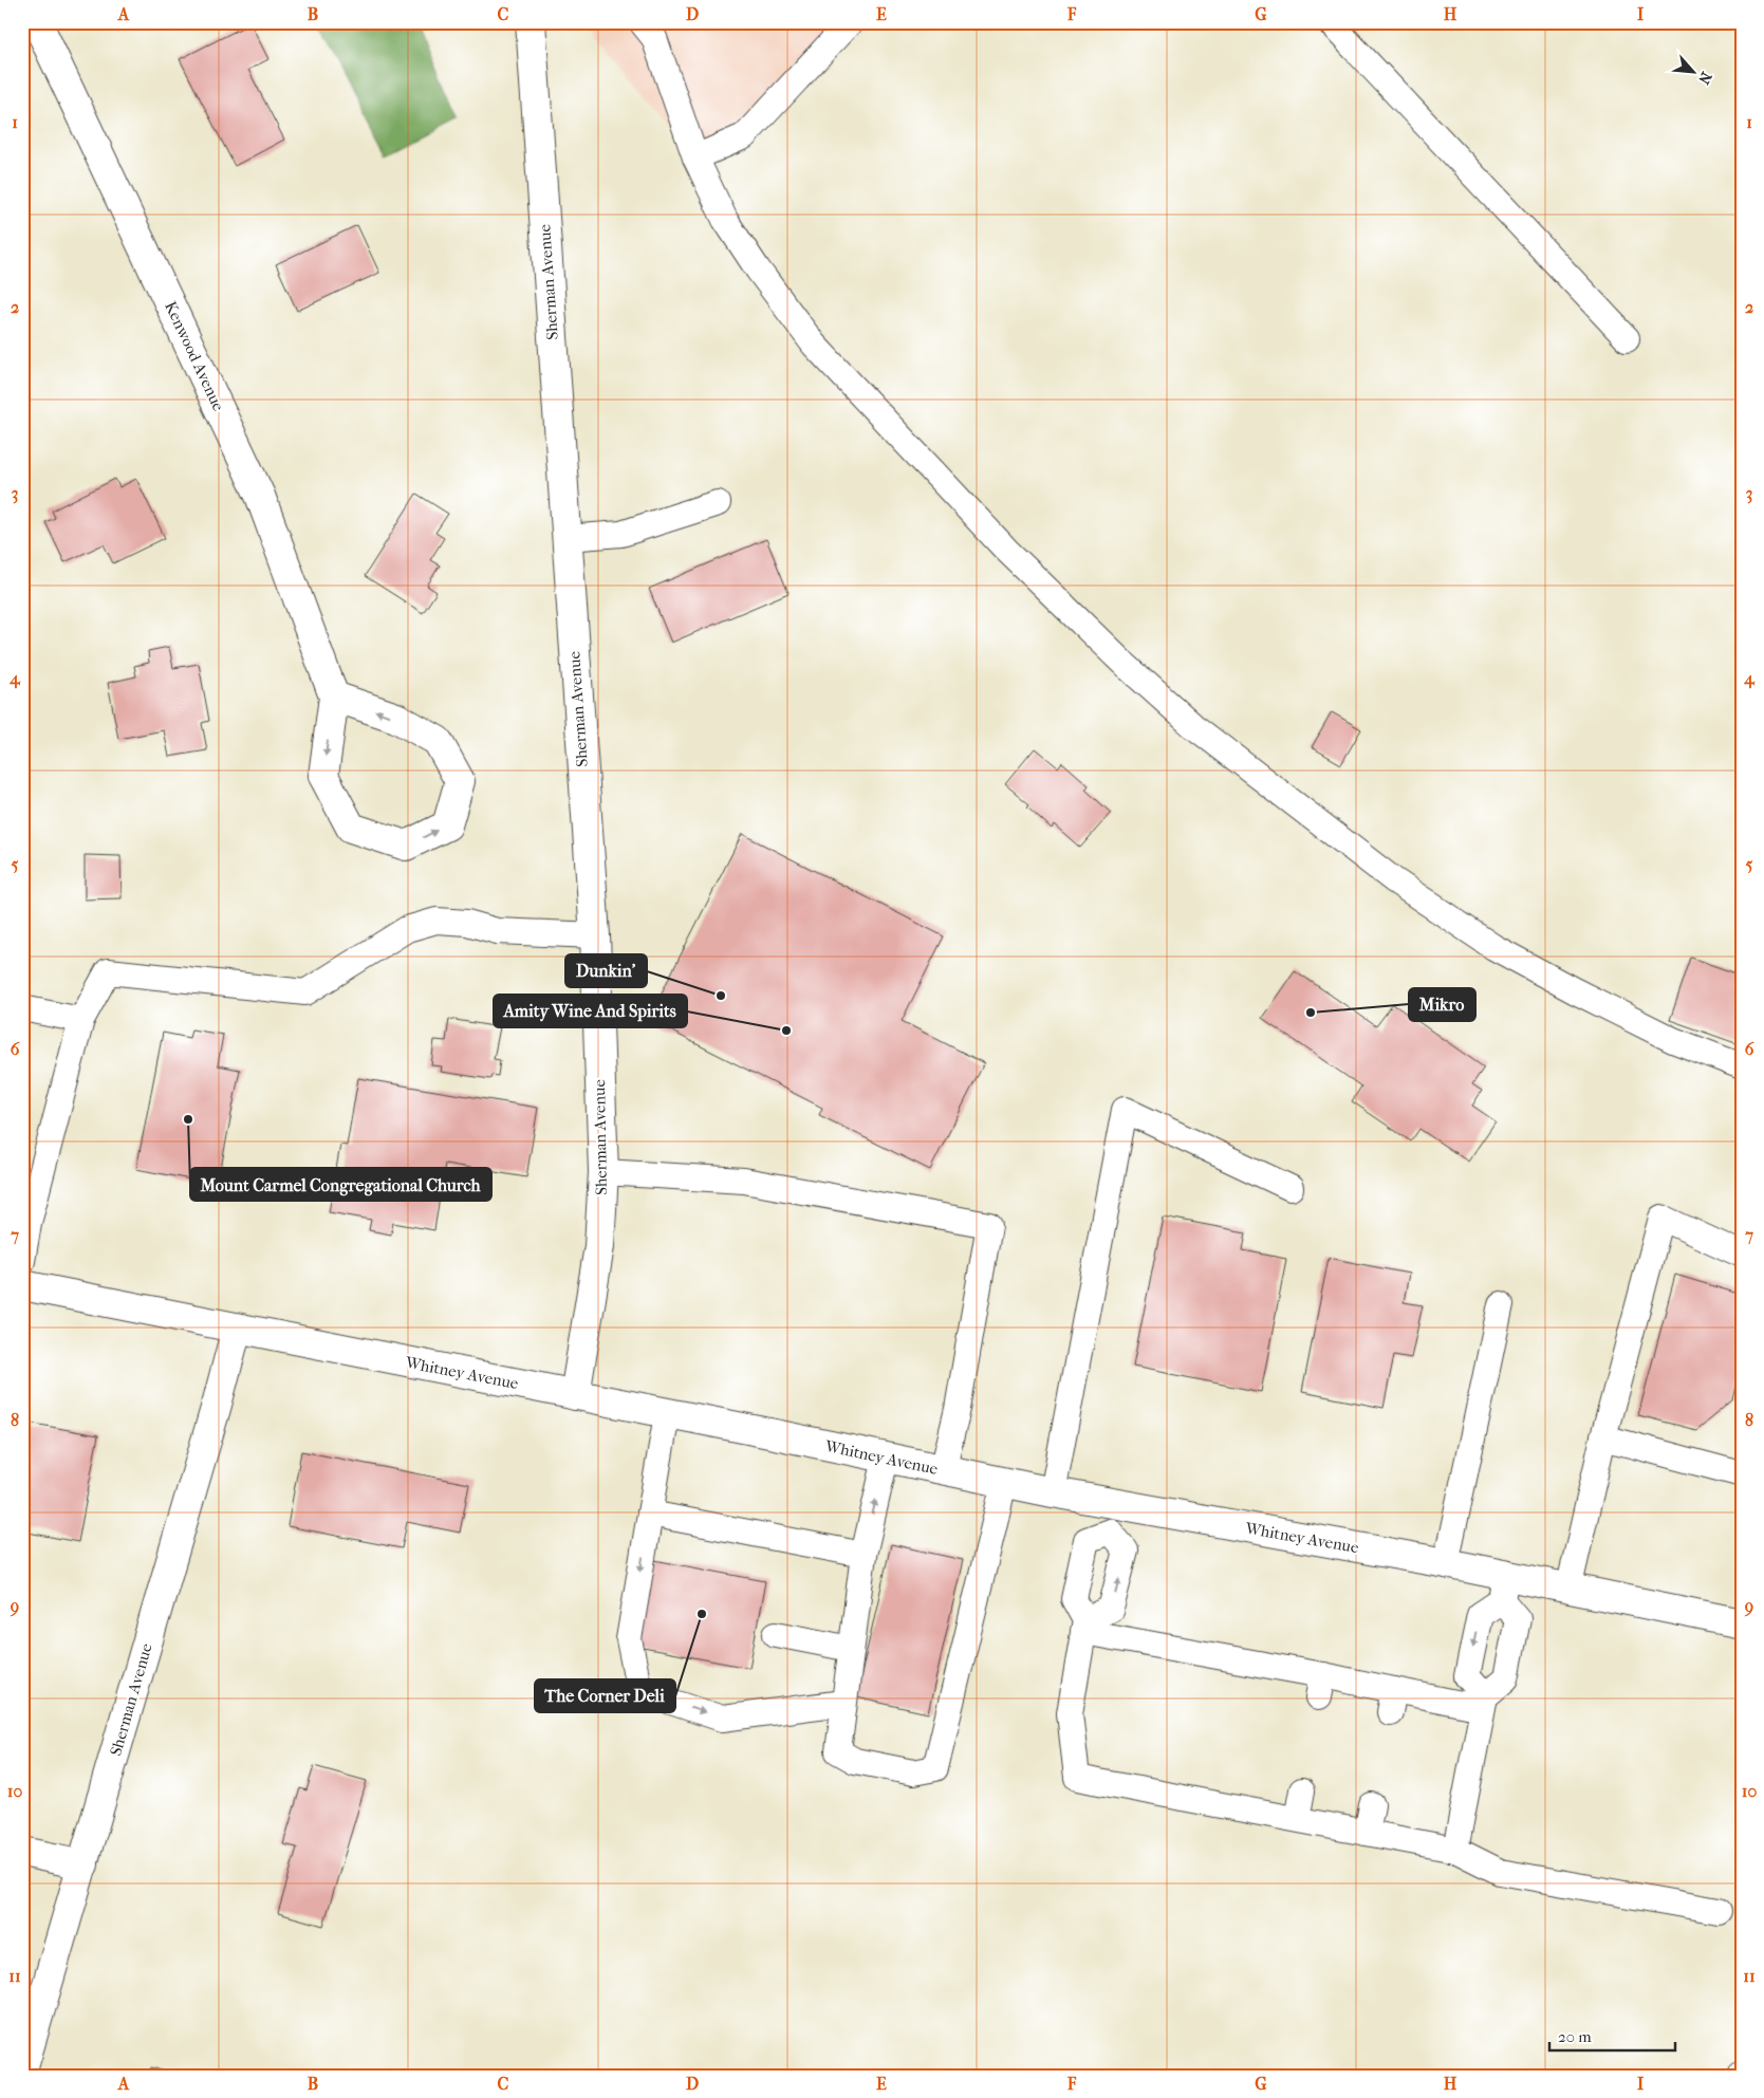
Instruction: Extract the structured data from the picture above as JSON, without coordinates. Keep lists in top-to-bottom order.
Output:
{
  "streets": {
    "main road": ["Sherman Avenue", "Kenwood Avenue", "Whitney Avenue"]
  },
  "crossings": [
    ["Sherman Avenue", "Whitney Avenue"]
  ],
  "places": [
    "Dunkin'",
    "Mikro",
    "Amity Wine And Spirits",
    "Mount Carmel Congregational Church",
    "The Corner Deli"
  ],
  "scale_bar": "20 m",
  "north": "bottom right",
  "grid": {
    "columns": [
      "A",
      "B",
      "C",
      "D",
      "E",
      "F",
      "G",
      "H",
      "I"
    ],
    "rows": [
      "1",
      "2",
      "3",
      "4",
      "5",
      "6",
      "7",
      "8",
      "9",
      "10",
      "11"
    ]
  }
}
